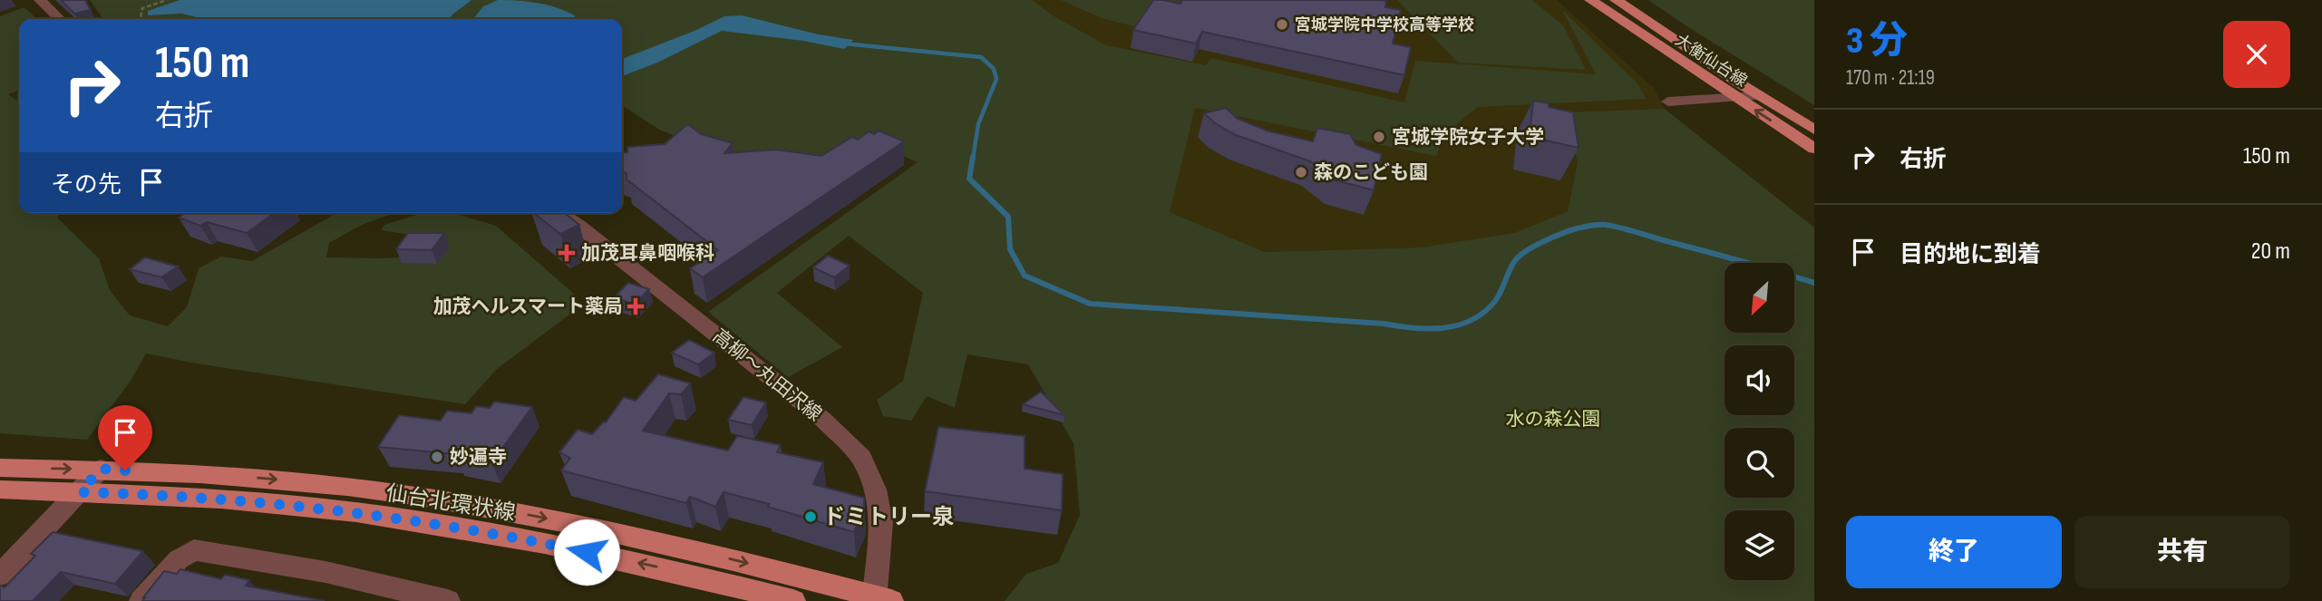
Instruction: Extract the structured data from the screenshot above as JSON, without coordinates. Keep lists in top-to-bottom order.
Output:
{
  "streets": {
    "main road": ["大衡仙台線", "仙台北環状線"],
    "street": ["高柳～丸田沢線"]
  },
  "crossings": [
    ["高柳～丸田沢線", "仙台北環状線"]
  ],
  "parks": ["水の森公園"],
  "places": {
    "other": [
      "宮城学院中学校高等学校",
      "宮城学院女子大学",
      "森のこども園",
      "妙遍寺",
      "ドミトリー泉"
    ],
    "health": ["加茂耳鼻咽喉科", "加茂ヘルスマート薬局"]
  },
  "north": "bottom left",
  "page": {
    "heading": ["3 分", "170 m · 21:19"],
    "turn": ["150 m", "右折"],
    "list": [
      {
        "name": "右折",
        "value": "150 m"
      },
      {
        "name": "目的地に到着",
        "value": "20 m"
      }
    ],
    "then": "その先",
    "buttons": ["終了", "共有"]
  }
}
